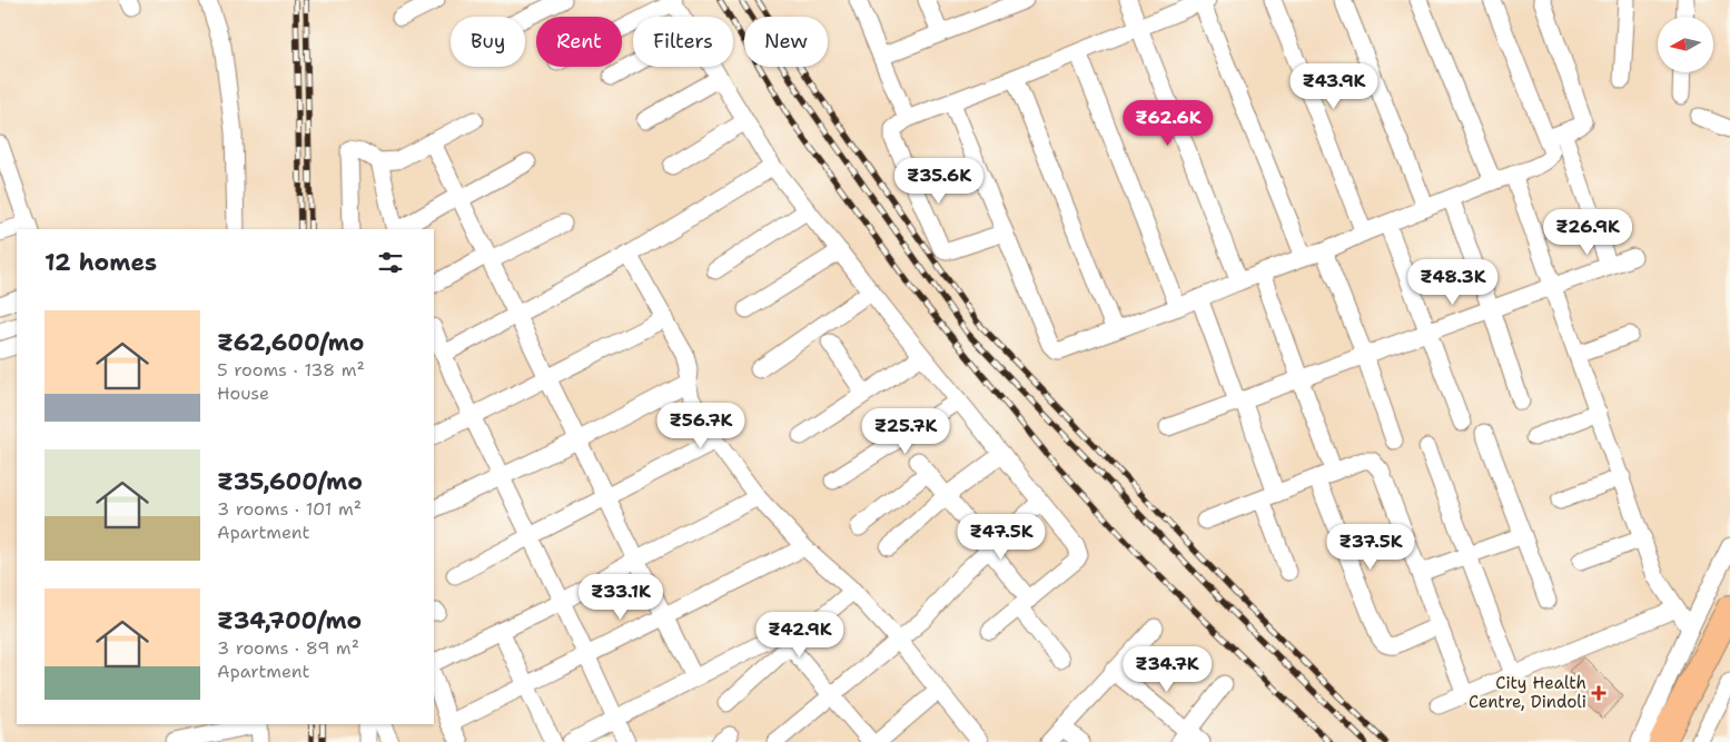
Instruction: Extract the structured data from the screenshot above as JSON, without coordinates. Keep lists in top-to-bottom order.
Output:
{
  "places": {
    "health": ["City Health Centre, Dindoli"]
  },
  "north": "left",
  "page": {
    "chip": [
      "Buy",
      "Rent",
      "Filters",
      "New"
    ],
    "price": [
      "₹43.9K",
      "₹62.6K",
      "₹35.6K",
      "₹26.9K",
      "₹48.3K",
      "₹56.7K",
      "₹25.7K",
      "₹47.5K",
      "₹37.5K",
      "₹33.1K",
      "₹42.9K",
      "₹34.7K"
    ],
    "heading": "12 homes",
    "list": [
      {
        "name": "₹62,600/mo",
        "note": "5 rooms · 138 m² · House"
      },
      {
        "name": "₹35,600/mo",
        "note": "3 rooms · 101 m² · Apartment"
      },
      {
        "name": "₹34,700/mo",
        "note": "3 rooms · 89 m² · Apartment"
      }
    ]
  }
}
